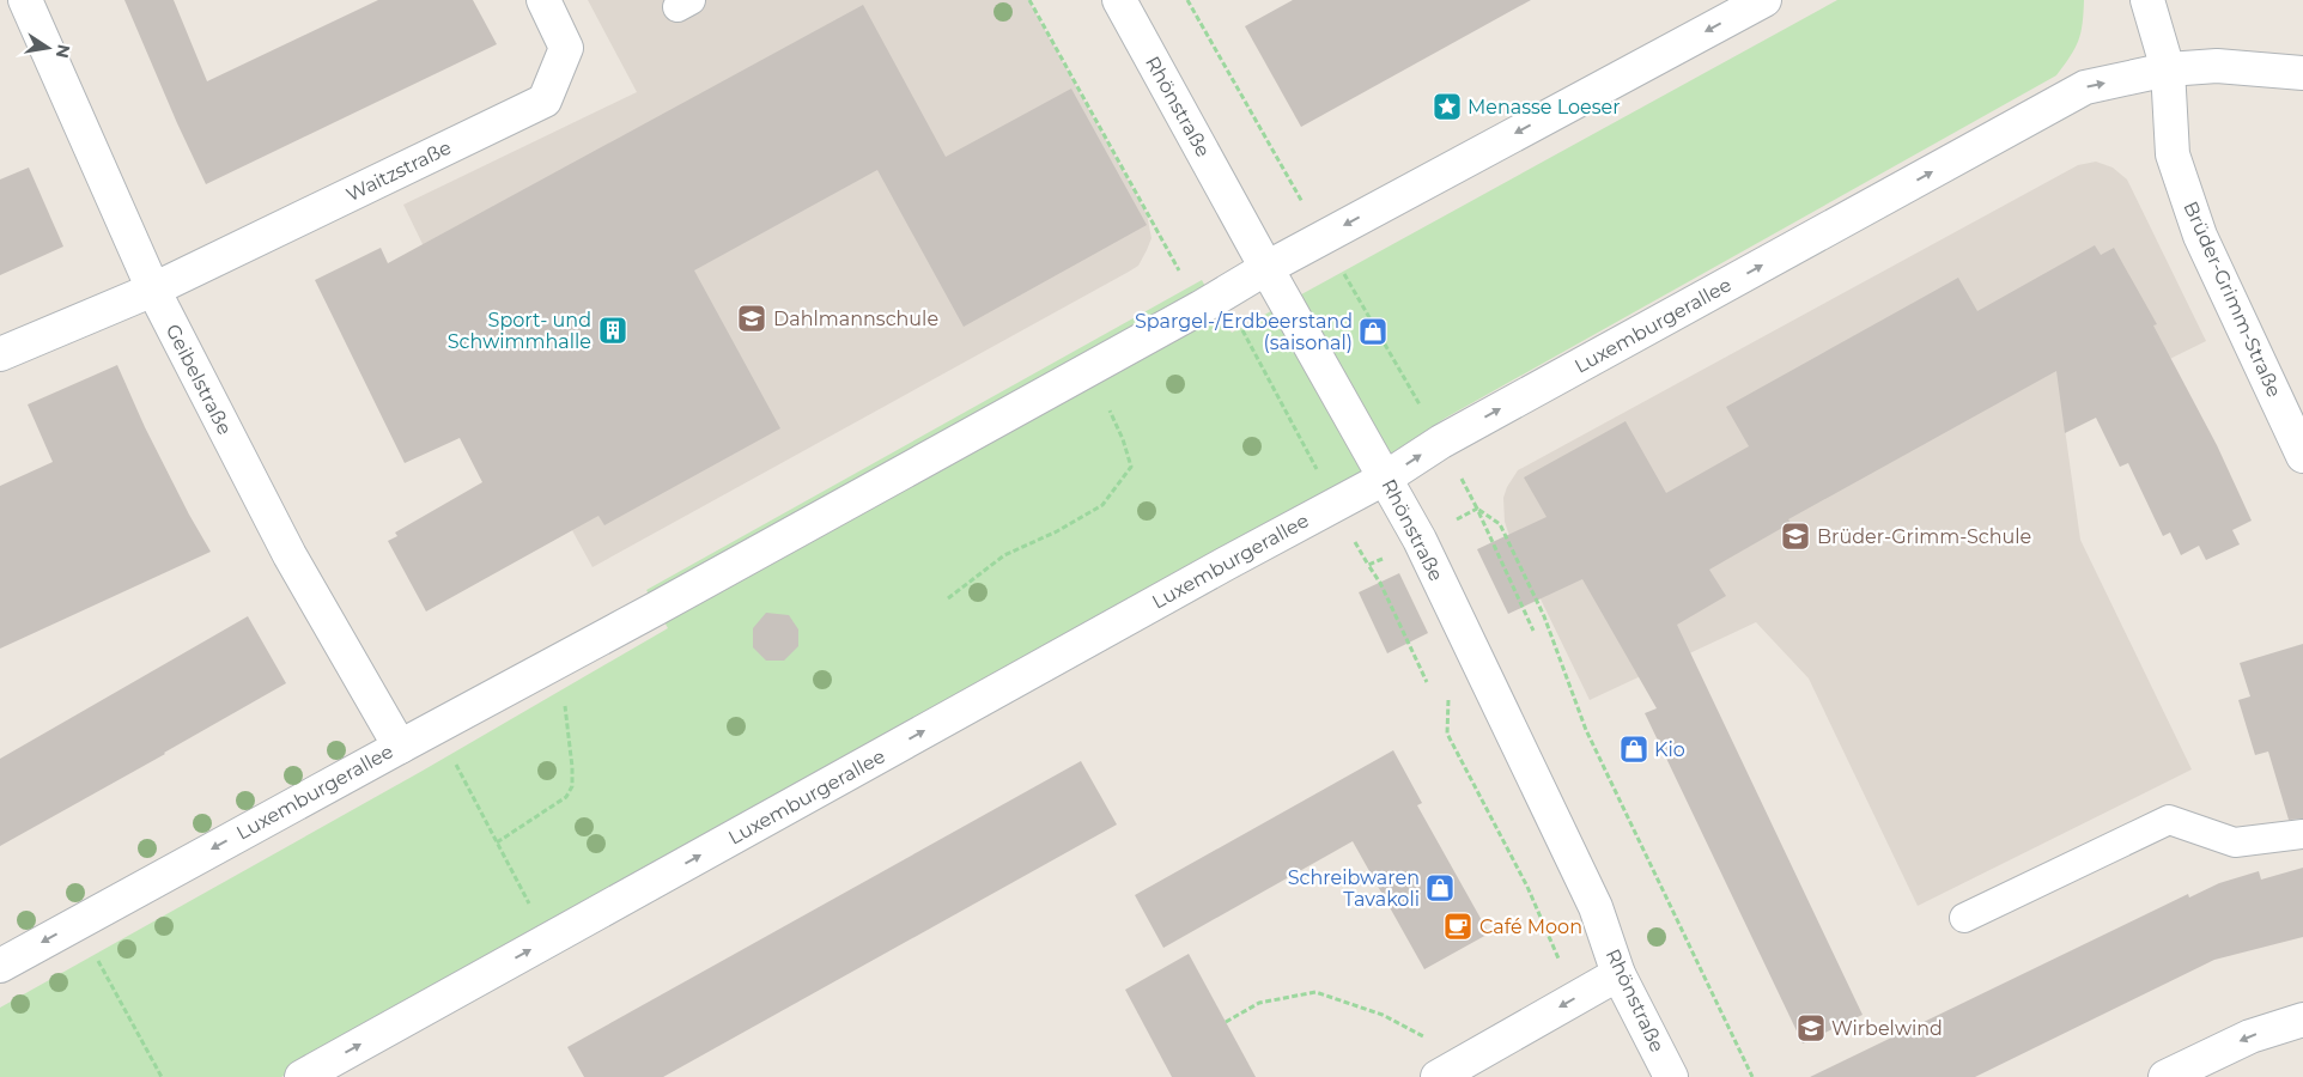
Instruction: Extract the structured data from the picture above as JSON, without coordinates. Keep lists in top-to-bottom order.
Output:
{
  "streets": {
    "street": [
      "Rhönstraße",
      "Waitzstraße",
      "Brüder-Grimm-Straße",
      "Luxemburgerallee",
      "Geibelstraße"
    ]
  },
  "crossings": [
    ["Rhönstraße", "Luxemburgerallee"],
    ["Waitzstraße", "Geibelstraße"],
    ["Brüder-Grimm-Straße", "Luxemburgerallee"],
    ["Luxemburgerallee", "Geibelstraße"]
  ],
  "places": {
    "place": ["Menasse Loeser"],
    "school or university": ["Dahlmannschule", "Brüder-Grimm-Schule", "Wirbelwind"],
    "building": ["Sport- und Schwimmhalle"],
    "shop": ["Spargel-/Erdbeerstand (saisonal)", "Kio", "Schreibwaren Tavakoli"],
    "cafe": ["Café Moon"]
  },
  "north": "right"
}
